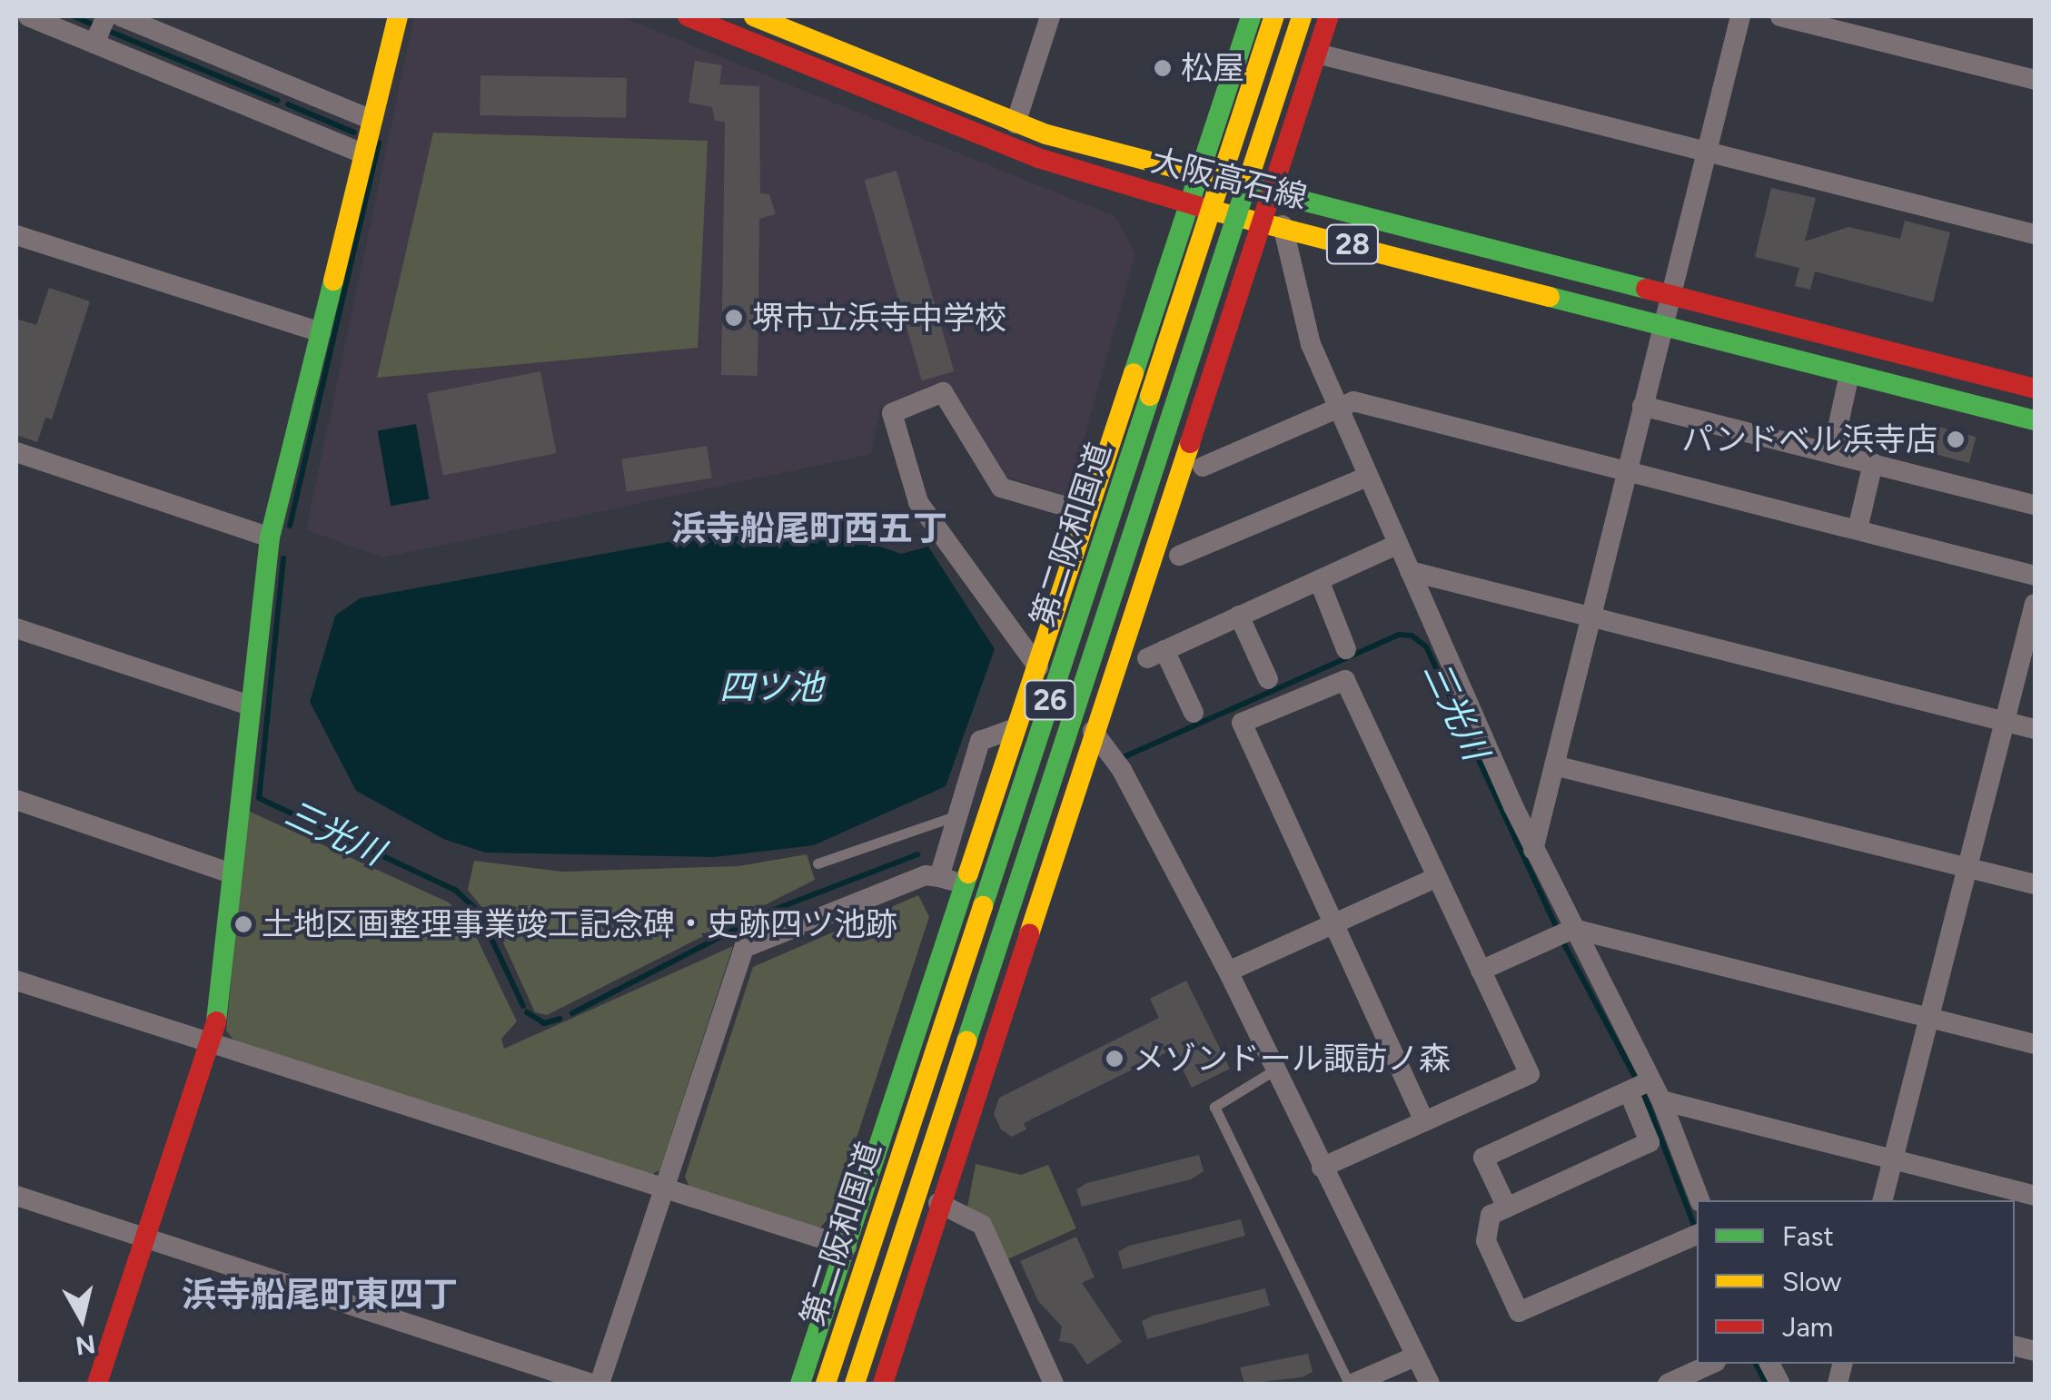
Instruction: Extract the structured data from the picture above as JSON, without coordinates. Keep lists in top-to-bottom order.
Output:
{
  "streets": {
    "main road": [
      "大阪高石線",
      "28",
      "第二阪和国道",
      "26"
    ]
  },
  "crossings": [
    ["大阪高石線", "26"]
  ],
  "districts": ["浜寺船尾町西五丁", "浜寺船尾町東四丁"],
  "water": ["四ツ池", "三光川"],
  "places": [
    "松屋",
    "堺市立浜寺中学校",
    "パンドベル浜寺店",
    "土地区画整理事業竣工記念碑・史跡四ツ池跡",
    "メゾンドール諏訪ノ森"
  ],
  "legend": ["Fast", "Slow", "Jam"],
  "north": "bottom"
}
